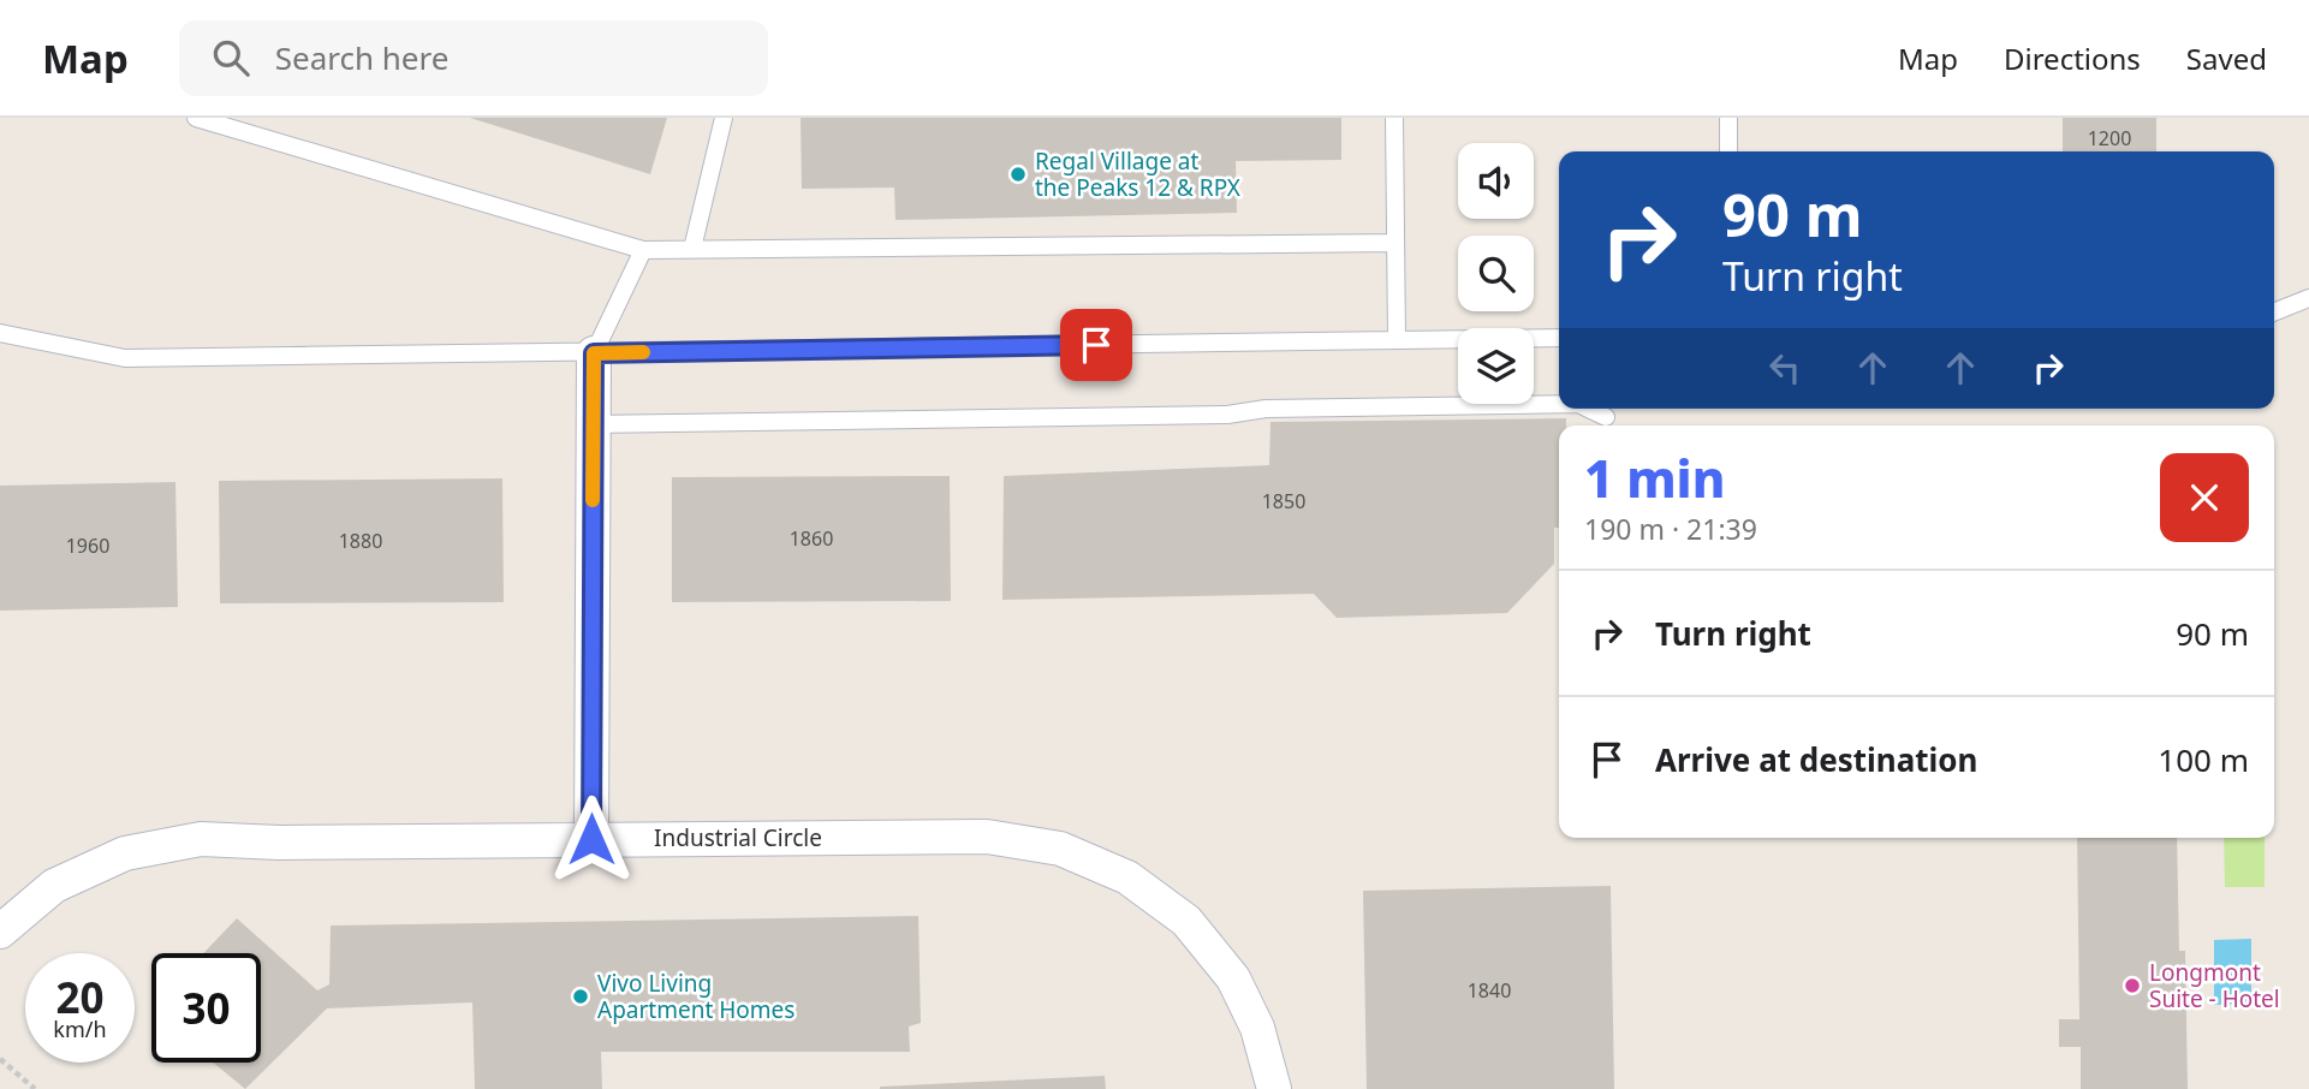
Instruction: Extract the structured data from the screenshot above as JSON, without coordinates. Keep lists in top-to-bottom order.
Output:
{
  "streets": {
    "street": ["Industrial Circle"]
  },
  "places": ["Regal Village at the Peaks 12 & RPX", "Longmont Suite - Hotel", "Vivo Living Apartment Homes"],
  "house_numbers": [
    "1200",
    "1850",
    "1860",
    "1880",
    "1960",
    "1840"
  ],
  "page": {
    "header": "Map",
    "search": "Search here",
    "nav": ["Map", "Directions", "Saved"],
    "turn": ["90 m", "Turn right"],
    "heading": ["1 min", "190 m · 21:39"],
    "list": [
      {
        "name": "Turn right",
        "value": "90 m"
      },
      {
        "name": "Arrive at destination",
        "value": "100 m"
      }
    ],
    "speed": "20 km/h",
    "limit": "30"
  }
}
